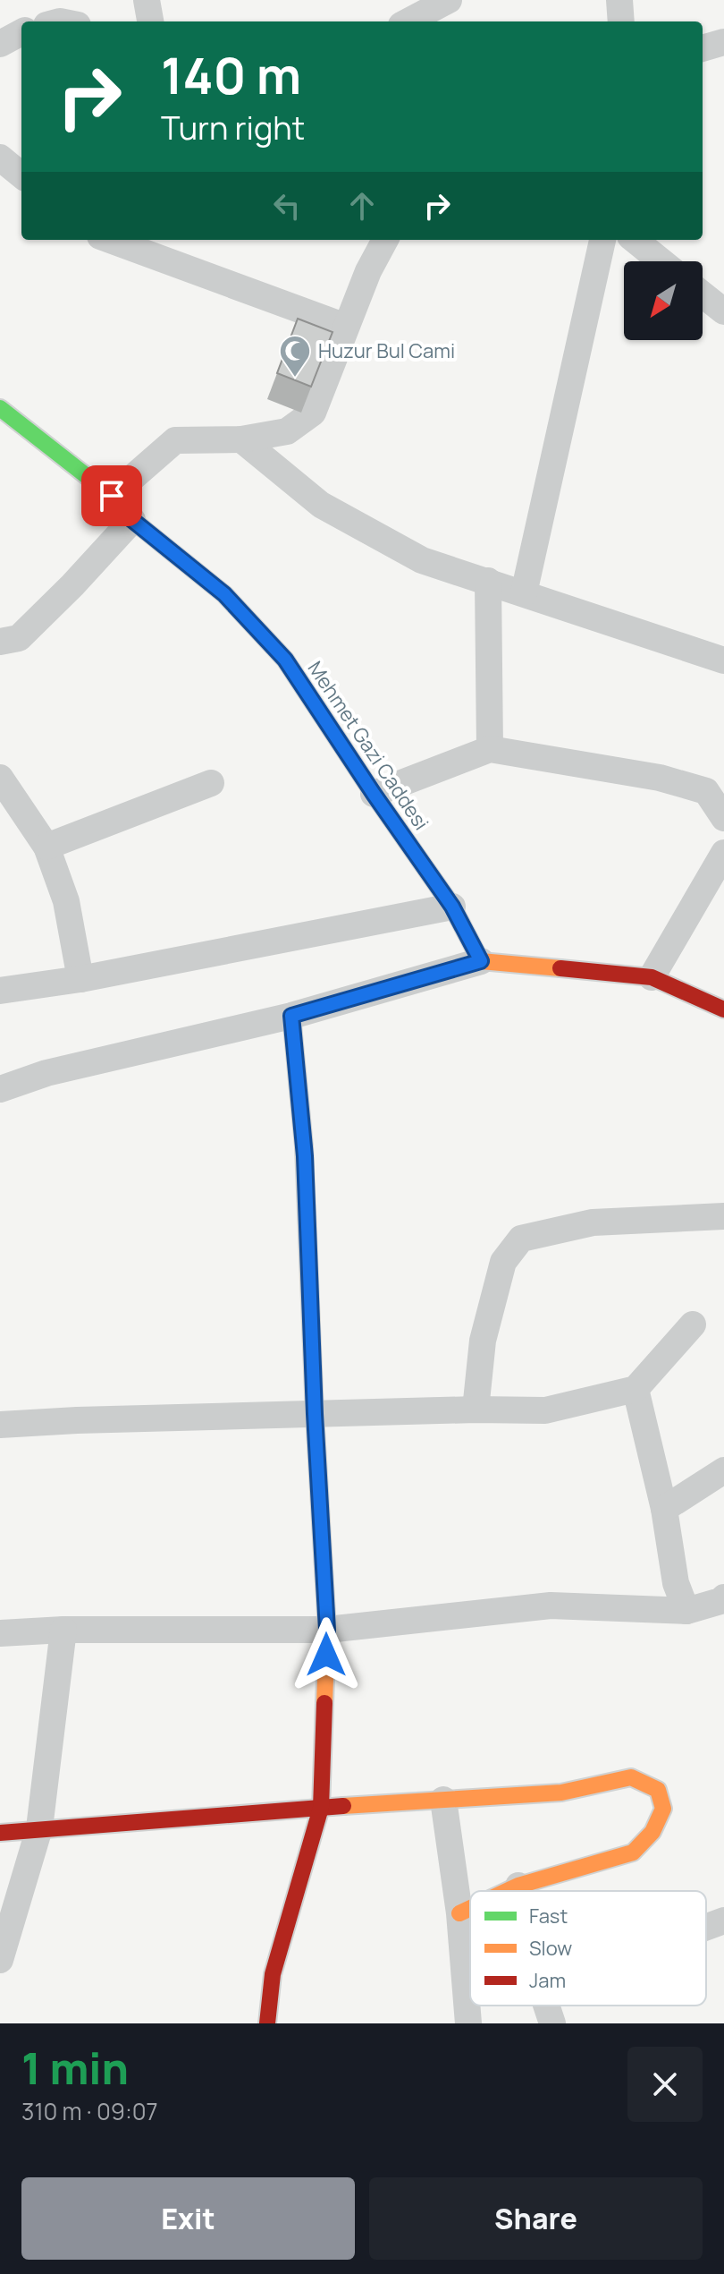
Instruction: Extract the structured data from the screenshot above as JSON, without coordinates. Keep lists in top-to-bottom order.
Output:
{
  "streets": {
    "street": ["Mehmet Gazi Caddesi"]
  },
  "places": {
    "mosque": ["Huzur Bul Cami"]
  },
  "legend": ["Fast", "Slow", "Jam"],
  "north": "bottom left",
  "page": {
    "turn": ["140 m", "Turn right"],
    "heading": ["1 min", "310 m · 09:07"],
    "buttons": ["Exit", "Share"]
  }
}
